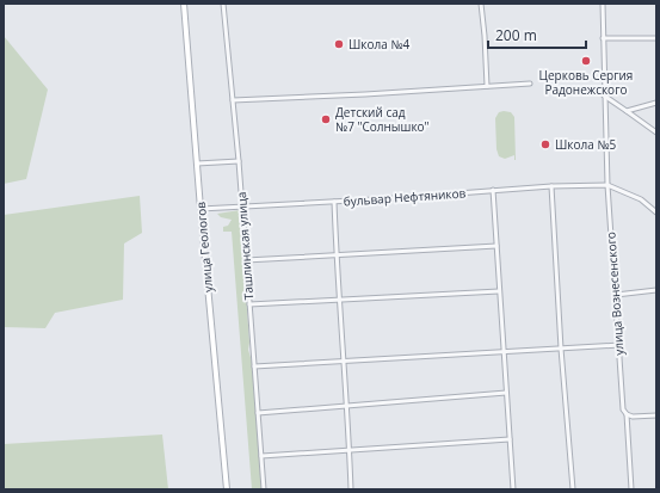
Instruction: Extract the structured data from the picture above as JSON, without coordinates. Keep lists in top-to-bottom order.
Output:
{
  "streets": {
    "main road": ["улица Геологов"],
    "street": ["бульвар Нефтяников", "Ташлинская улица", "улица Вознесенского"]
  },
  "crossings": [
    ["бульвар Нефтяников", "Ташлинская улица"],
    ["бульвар Нефтяников", "улица Геологов"],
    ["бульвар Нефтяников", "улица Вознесенского"]
  ],
  "places": [
    "Школа №4",
    "Церковь Сергия Радонежского",
    "Детский сад №7 \"Солнышко\"",
    "Школа №5"
  ],
  "scale_bar": "200 m"
}
